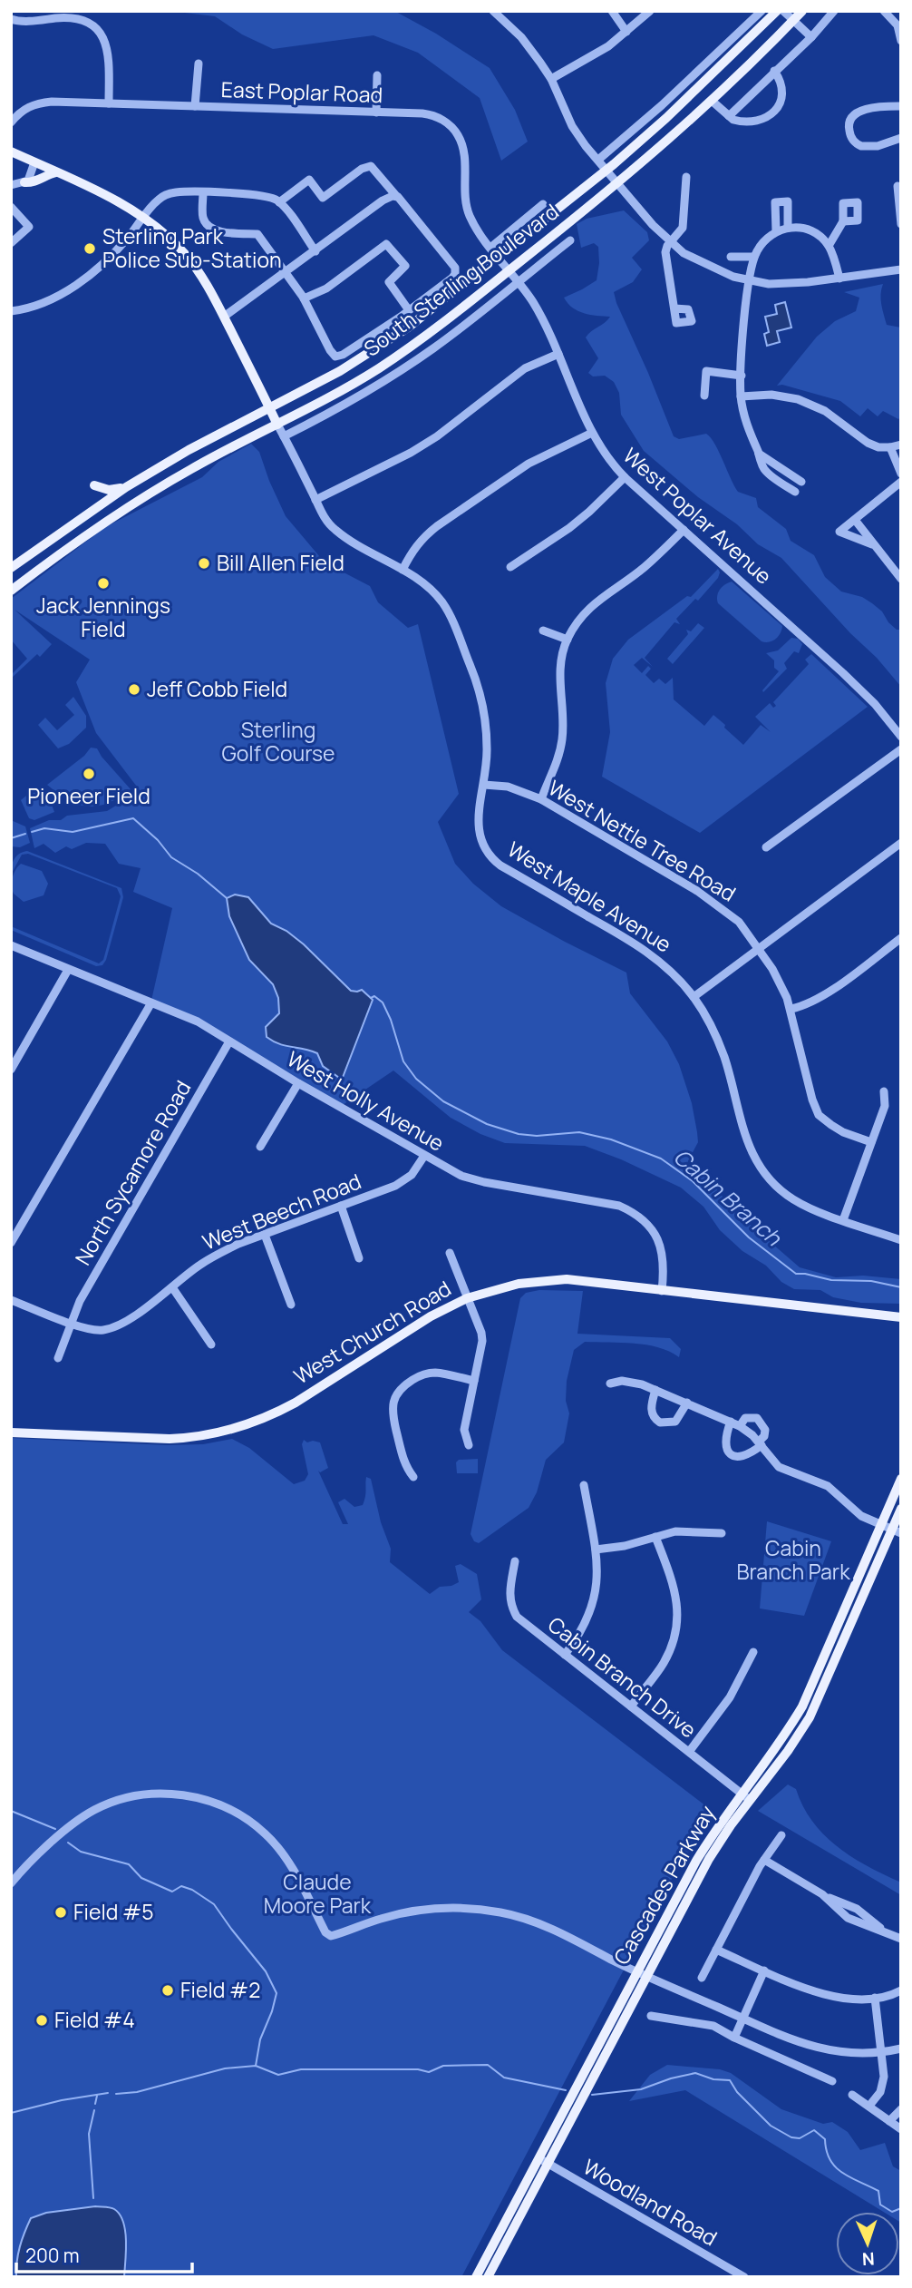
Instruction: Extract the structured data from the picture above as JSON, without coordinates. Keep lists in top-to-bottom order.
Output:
{
  "streets": {
    "main road": [
      "South Sterling Boulevard",
      "West Maple Avenue",
      "West Church Road",
      "Cascades Parkway"
    ],
    "street": [
      "East Poplar Road",
      "West Poplar Avenue",
      "West Nettle Tree Road",
      "West Holly Avenue",
      "North Sycamore Road",
      "West Beech Road",
      "Cabin Branch Drive",
      "Woodland Road"
    ]
  },
  "crossings": [
    ["East Poplar Road", "South Sterling Boulevard"],
    ["East Poplar Road", "West Poplar Avenue"],
    ["South Sterling Boulevard", "West Poplar Avenue"],
    ["South Sterling Boulevard", "West Maple Avenue"],
    ["West Nettle Tree Road", "West Maple Avenue"],
    ["West Holly Avenue", "North Sycamore Road"],
    ["West Holly Avenue", "West Beech Road"],
    ["West Holly Avenue", "West Church Road"],
    ["North Sycamore Road", "West Beech Road"],
    ["Cabin Branch Drive", "Cascades Parkway"],
    ["Cascades Parkway", "Woodland Road"]
  ],
  "water": ["Cabin Branch"],
  "parks": ["Sterling Golf Course", "Cabin Branch Park", "Claude Moore Park"],
  "places": [
    "Sterling Park Police Sub-Station",
    "Bill Allen Field",
    "Jack Jennings Field",
    "Jeff Cobb Field",
    "Pioneer Field",
    "Field #5",
    "Field #2",
    "Field #4"
  ],
  "scale_bar": "200 m",
  "north": "bottom"
}
